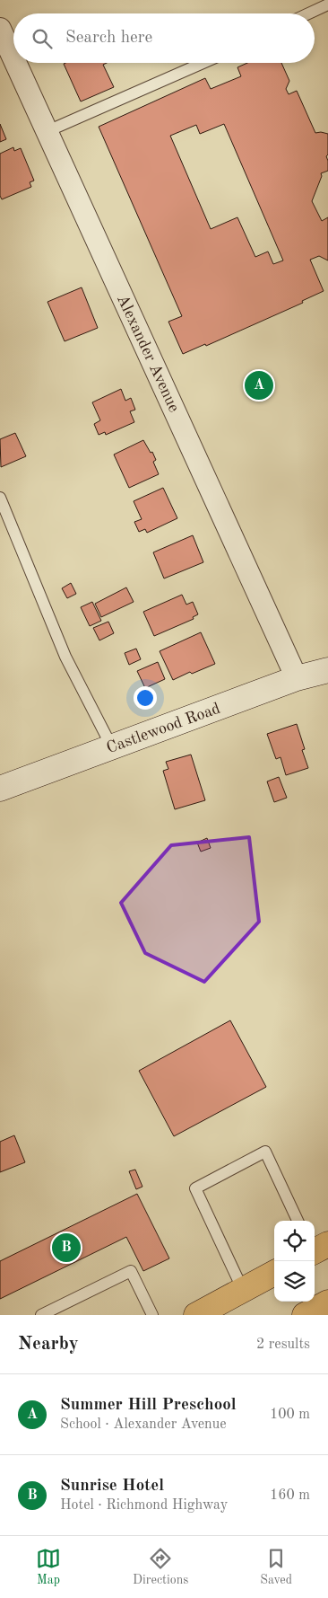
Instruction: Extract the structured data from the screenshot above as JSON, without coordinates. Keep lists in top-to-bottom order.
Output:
{
  "streets": {
    "street": ["Alexander Avenue", "Castlewood Road"]
  },
  "crossings": [
    ["Alexander Avenue", "Castlewood Road"]
  ],
  "page": {
    "search": "Search here",
    "pins": ["A", "B"],
    "heading": ["Nearby", "2 results"],
    "list": [
      {
        "mark": "A",
        "name": "Summer Hill Preschool",
        "note": "School · Alexander Avenue",
        "value": "100 m"
      },
      {
        "mark": "B",
        "name": "Sunrise Hotel",
        "note": "Hotel · Richmond Highway",
        "value": "160 m"
      }
    ],
    "nav": ["Map", "Directions", "Saved"]
  }
}
